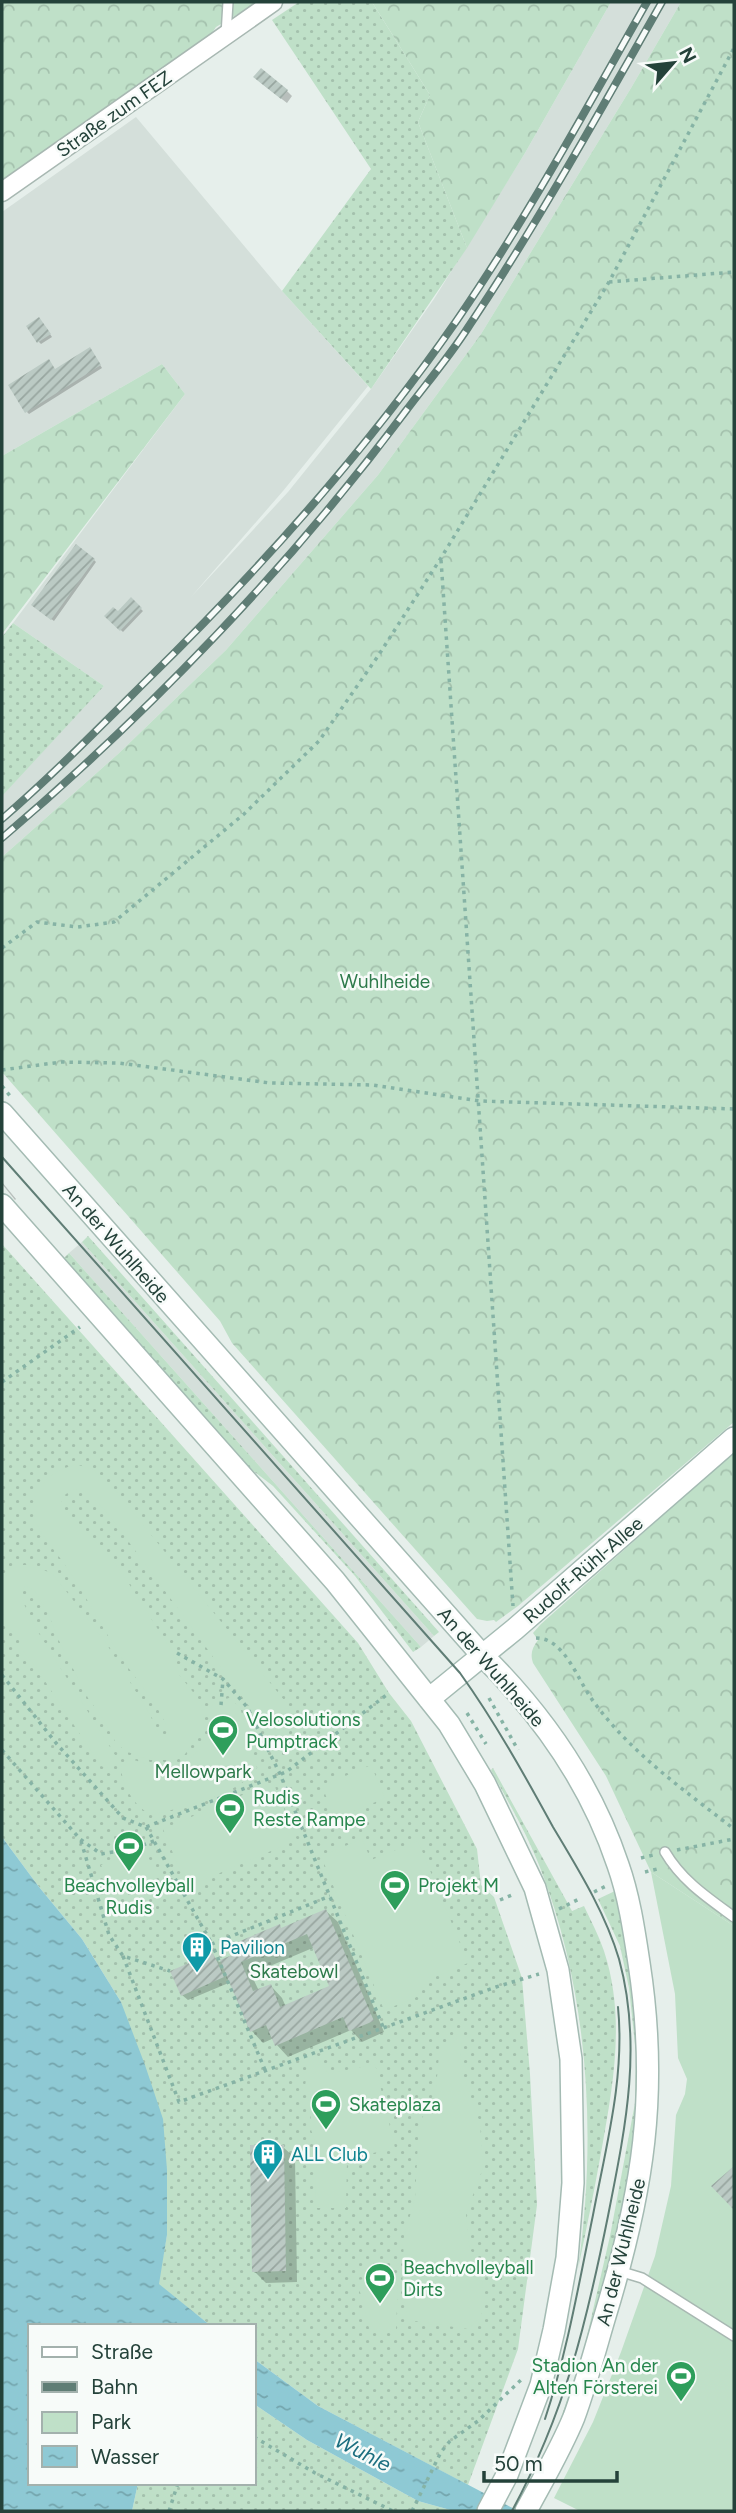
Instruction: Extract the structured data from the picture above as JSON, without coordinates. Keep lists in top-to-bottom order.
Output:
{
  "streets": {
    "main road": ["An der Wuhlheide", "Rudolf-Rühl-Allee"],
    "street": ["Straße zum FEZ"]
  },
  "crossings": [
    ["An der Wuhlheide", "Rudolf-Rühl-Allee"]
  ],
  "water": ["Wuhle"],
  "parks": ["Wuhlheide", "Mellowpark", "Skatebowl"],
  "places": {
    "sports": [
      "Velosolutions Pumptrack",
      "Rudis Reste Rampe",
      "Beachvolleyball Rudis",
      "Projekt M",
      "Skateplaza",
      "Beachvolleyball Dirts",
      "Stadion An der Alten Försterei"
    ],
    "building": ["Pavilion", "ALL Club"]
  },
  "legend": [
    "Straße",
    "Bahn",
    "Park",
    "Wasser"
  ],
  "scale_bar": "50 m",
  "north": "top right"
}
